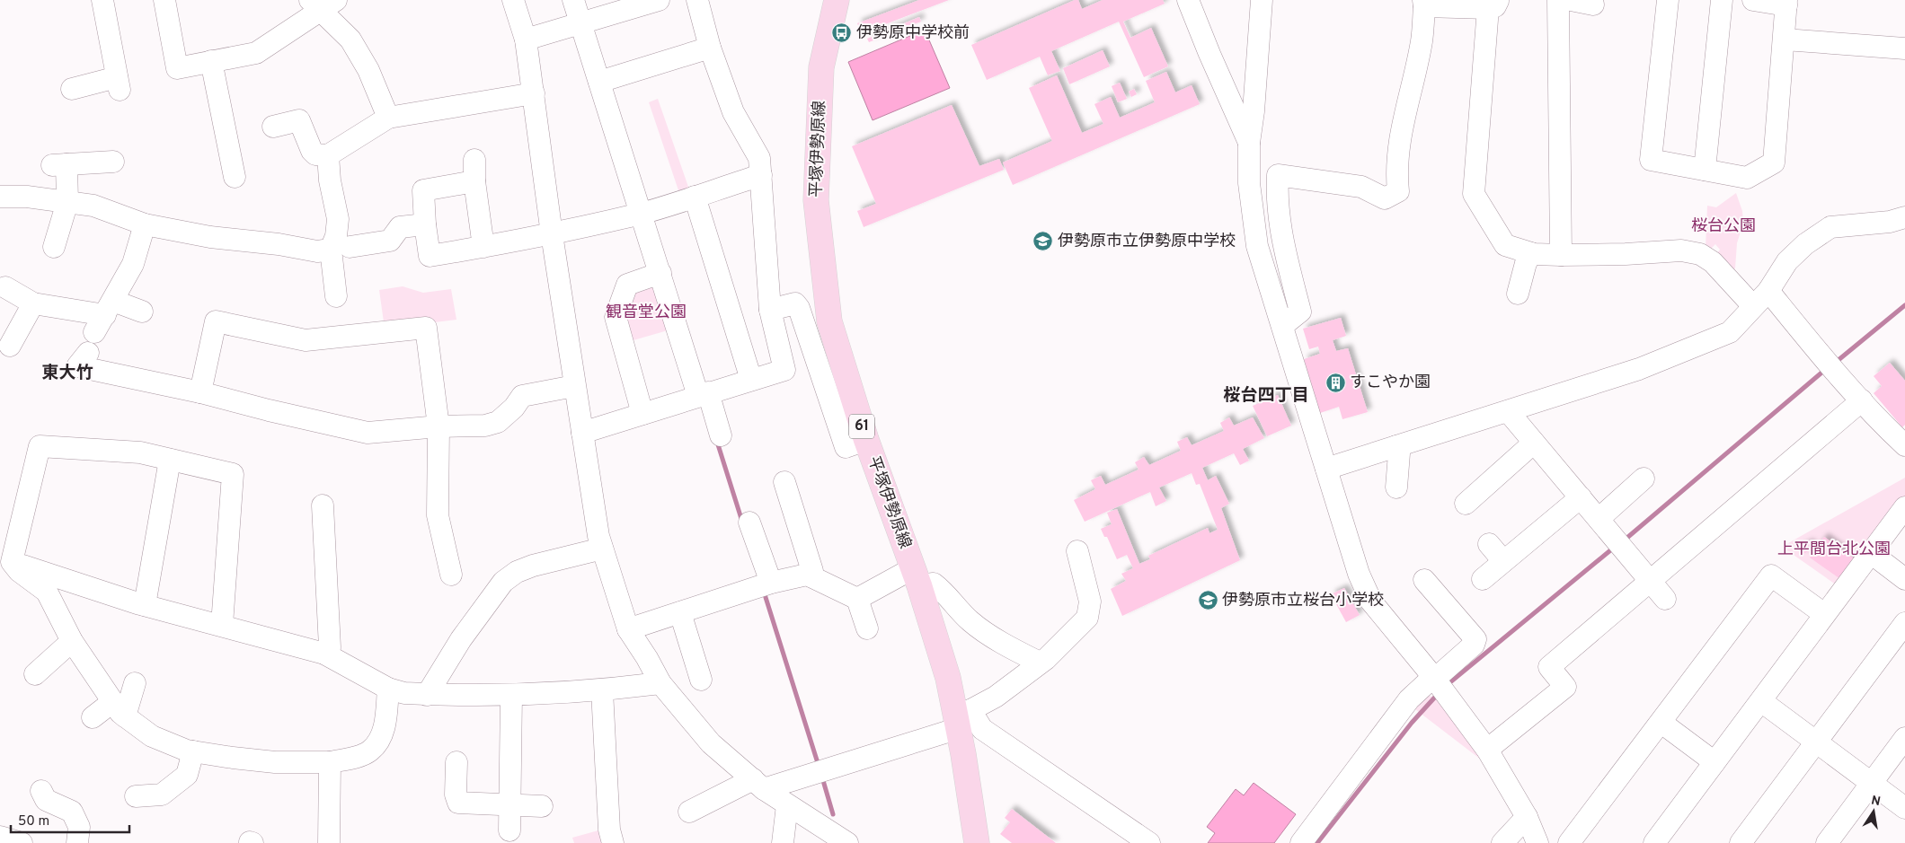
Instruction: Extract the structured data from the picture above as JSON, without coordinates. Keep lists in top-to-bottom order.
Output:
{
  "streets": {
    "main road": ["平塚伊勢原線", "61"]
  },
  "districts": ["東大竹", "桜台四丁目"],
  "parks": ["桜台公園", "観音堂公園", "上平間台北公園"],
  "places": {
    "bus stop": ["伊勢原中学校前"],
    "school or university": ["伊勢原市立伊勢原中学校", "伊勢原市立桜台小学校"],
    "building": ["すこやか園"]
  },
  "scale_bar": "50 m",
  "north": "top"
}
